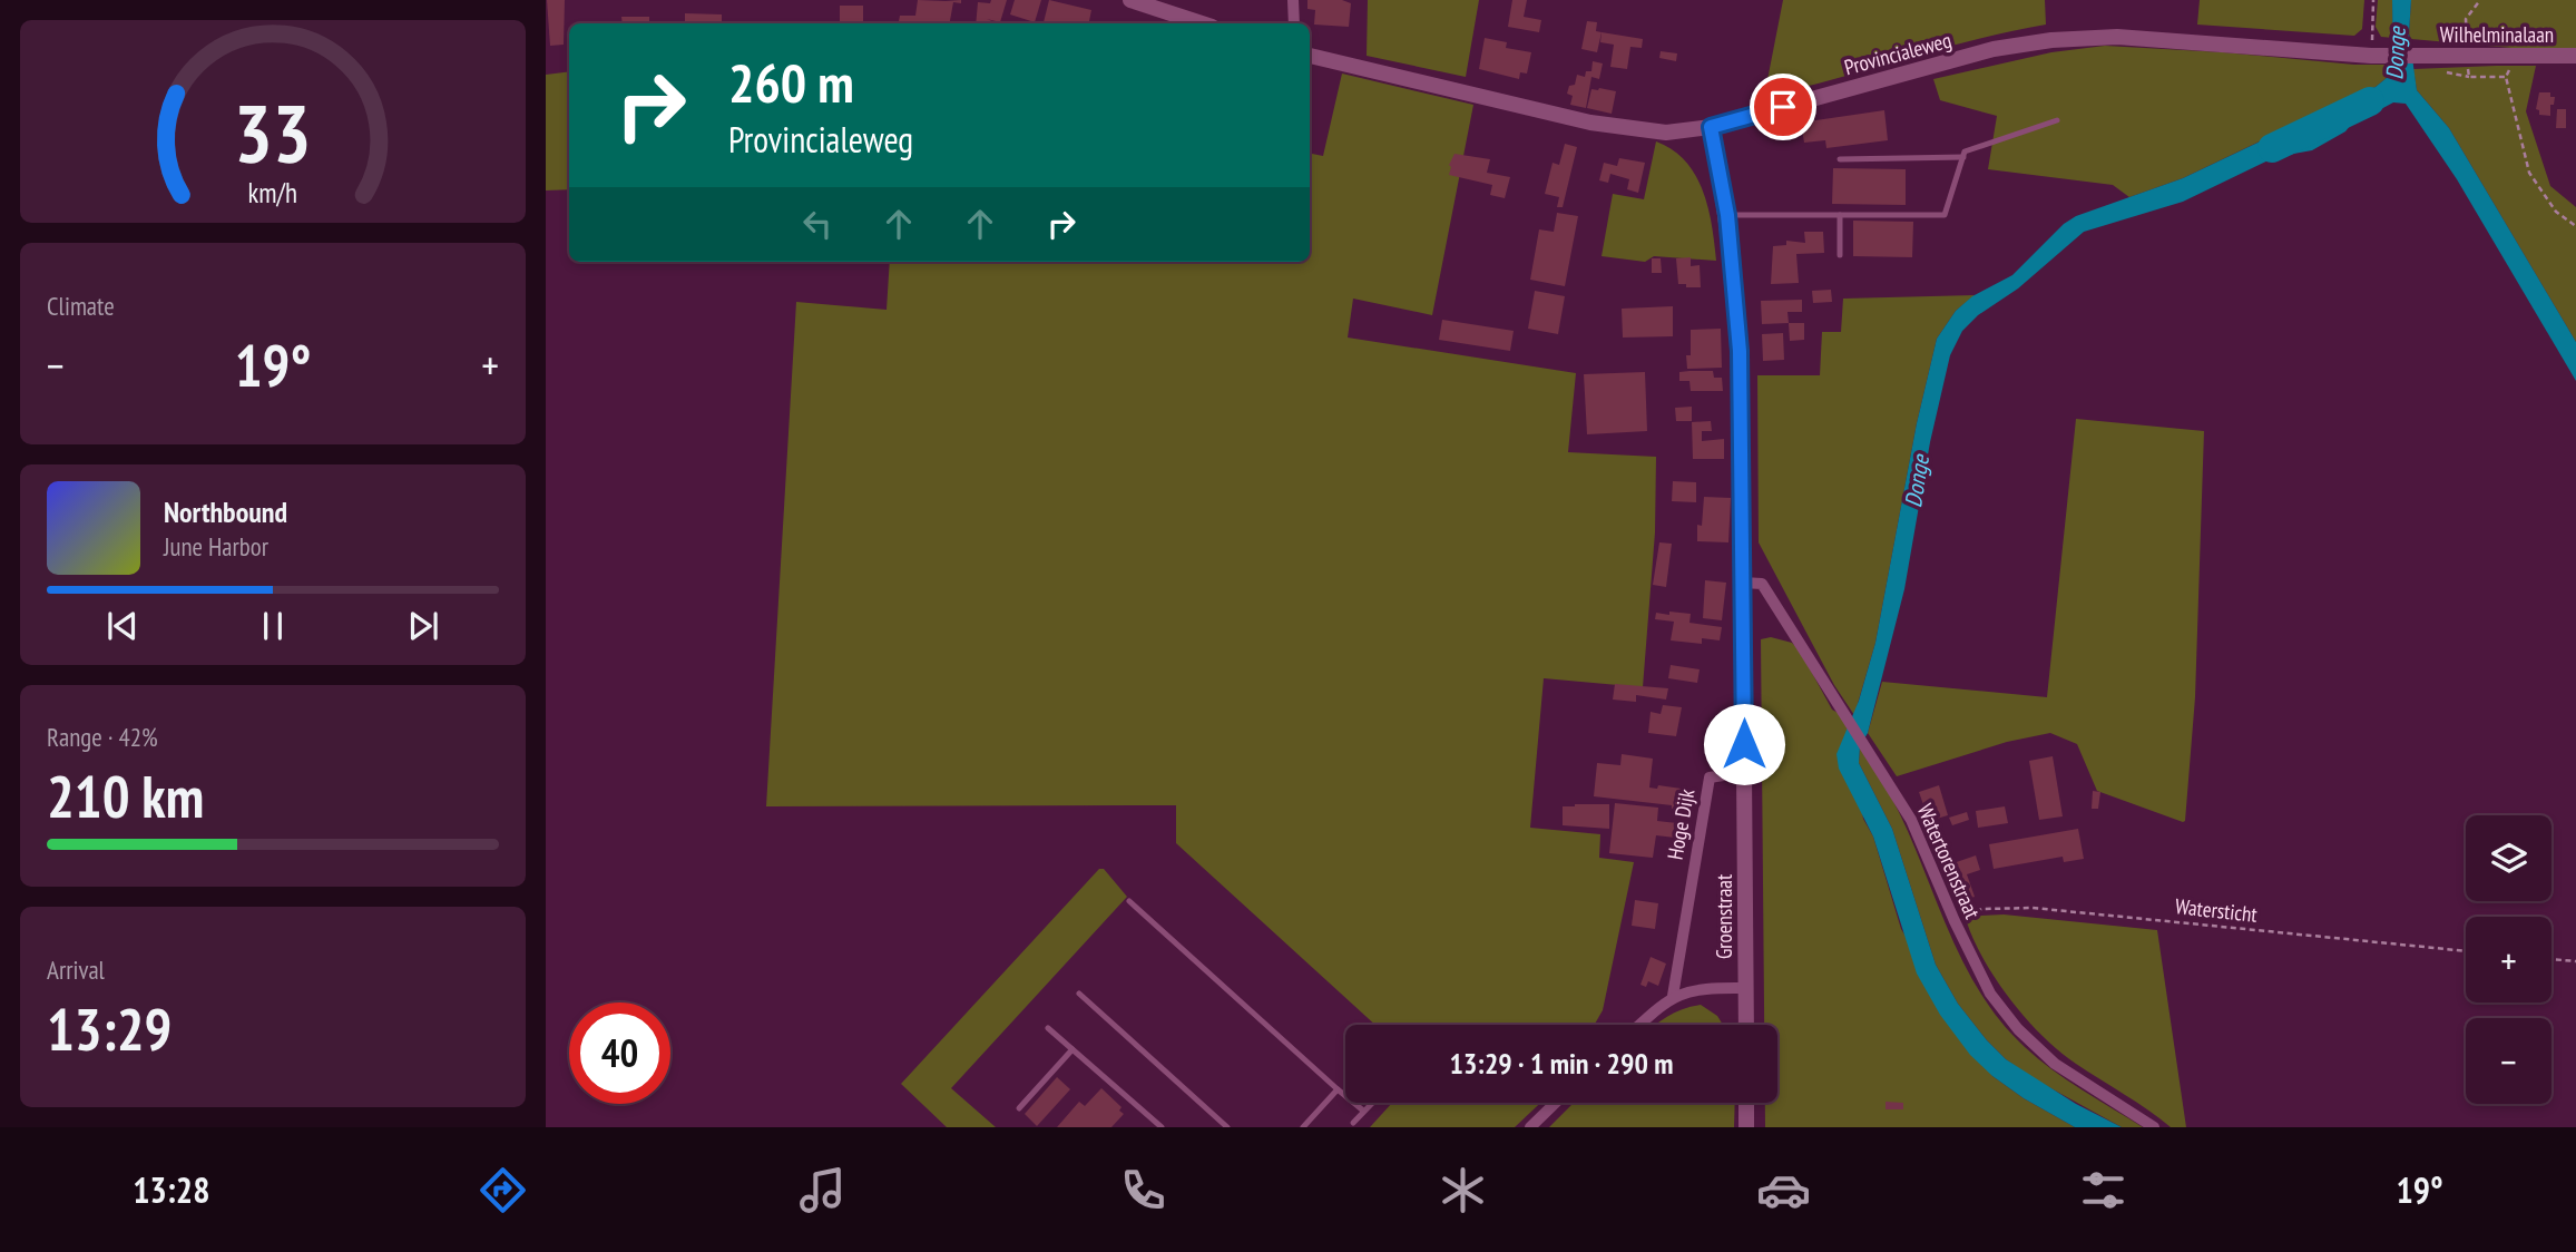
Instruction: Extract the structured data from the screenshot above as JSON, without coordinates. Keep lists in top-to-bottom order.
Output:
{
  "streets": {
    "street": [
      "Wilhelminalaan",
      "Provincialeweg",
      "Hoge Dijk",
      "Watertorenstraat",
      "Groenstraat"
    ],
    "path": ["Watersticht"]
  },
  "crossings": [
    ["Wilhelminalaan", "Provincialeweg"],
    ["Hoge Dijk", "Groenstraat"],
    ["Watertorenstraat", "Watersticht"]
  ],
  "water": ["Donge"],
  "page": {
    "turn": ["260 m", "Provincialeweg"],
    "tile": [
      "Climate",
      ["Range · 42%", "210 km"],
      ["Arrival", "13:29"]
    ],
    "heat": ["−", "19°", "+"],
    "song": ["Northbound", "June Harbor"],
    "map_buttons": ["+", "−"],
    "limit": "40",
    "trip": "13:29 · 1 min · 290 m",
    "tabs": ["13:28", "19°"],
    "gauge": ["33", "km/h"]
  }
}
